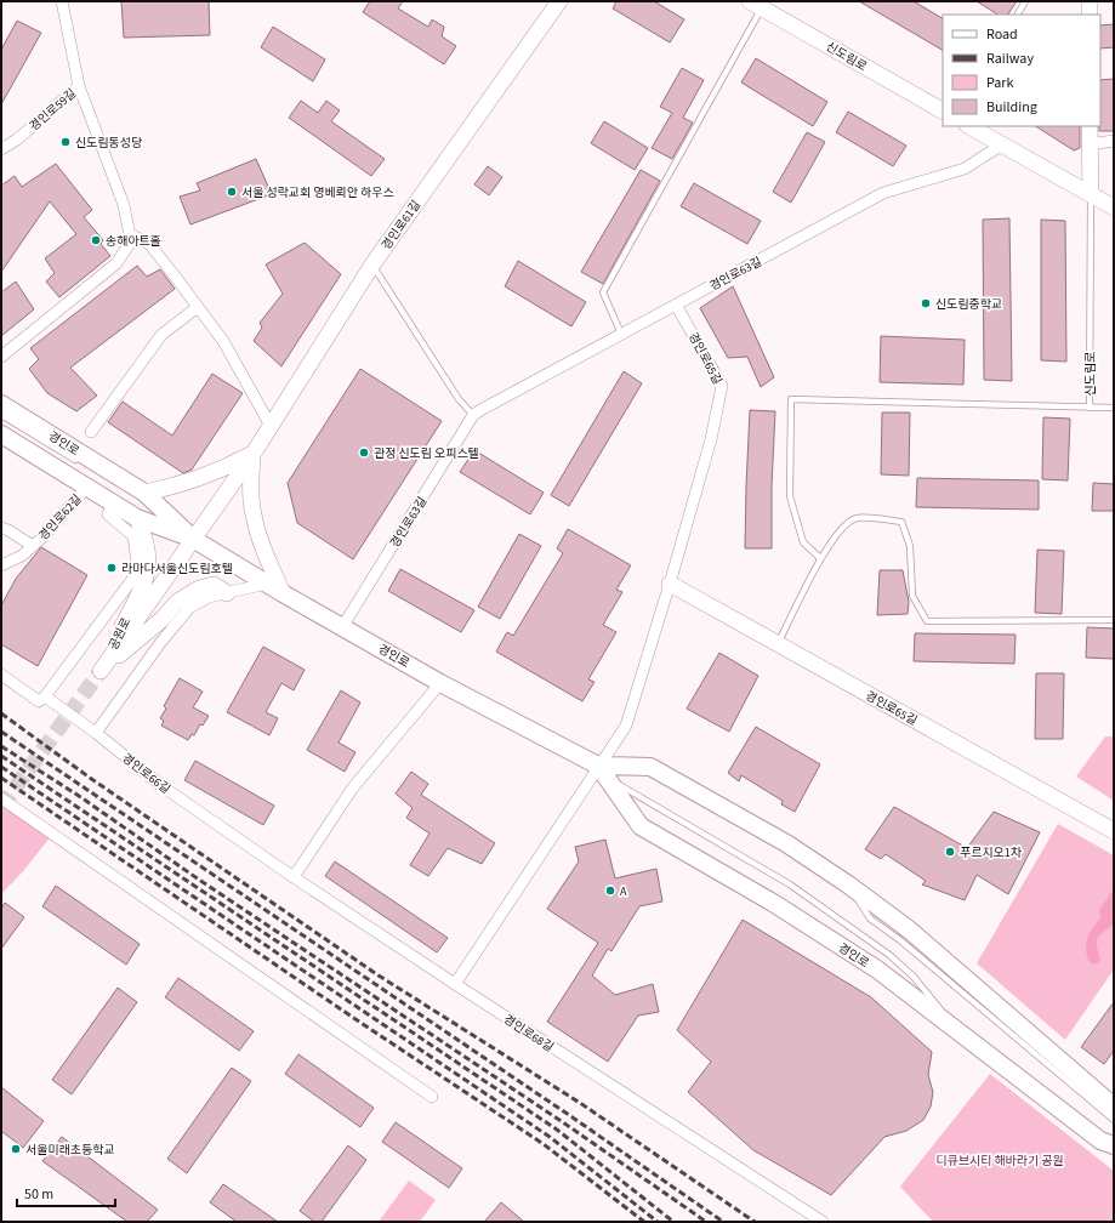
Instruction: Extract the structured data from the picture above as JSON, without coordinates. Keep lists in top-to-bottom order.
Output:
{
  "streets": {
    "main road": ["경인로"],
    "street": [
      "신도림로",
      "경인로59길",
      "경인로61길",
      "경인로63길",
      "경인로65길",
      "경인로62길",
      "공원로",
      "경인로66길",
      "경인로68길"
    ]
  },
  "crossings": [
    ["경인로61길", "경인로"],
    ["경인로61길", "공원로"],
    ["경인로63길", "경인로65길"],
    ["경인로63길", "경인로"],
    ["경인로65길", "경인로"],
    ["경인로", "경인로62길"],
    ["경인로", "공원로"],
    ["경인로66길", "경인로68길"]
  ],
  "parks": ["디큐브시티 해바라기 공원"],
  "places": [
    "신도림동성당",
    "서울 성락교회 영베뢰안 하우스",
    "송해아트홀",
    "신도림중학교",
    "관정 신도림 오피스텔",
    "라마다서울신도림호텔",
    "푸르지오1차",
    "A",
    "서울미래초등학교"
  ],
  "legend": [
    "Road",
    "Railway",
    "Park",
    "Building"
  ],
  "scale_bar": "50 m"
}
